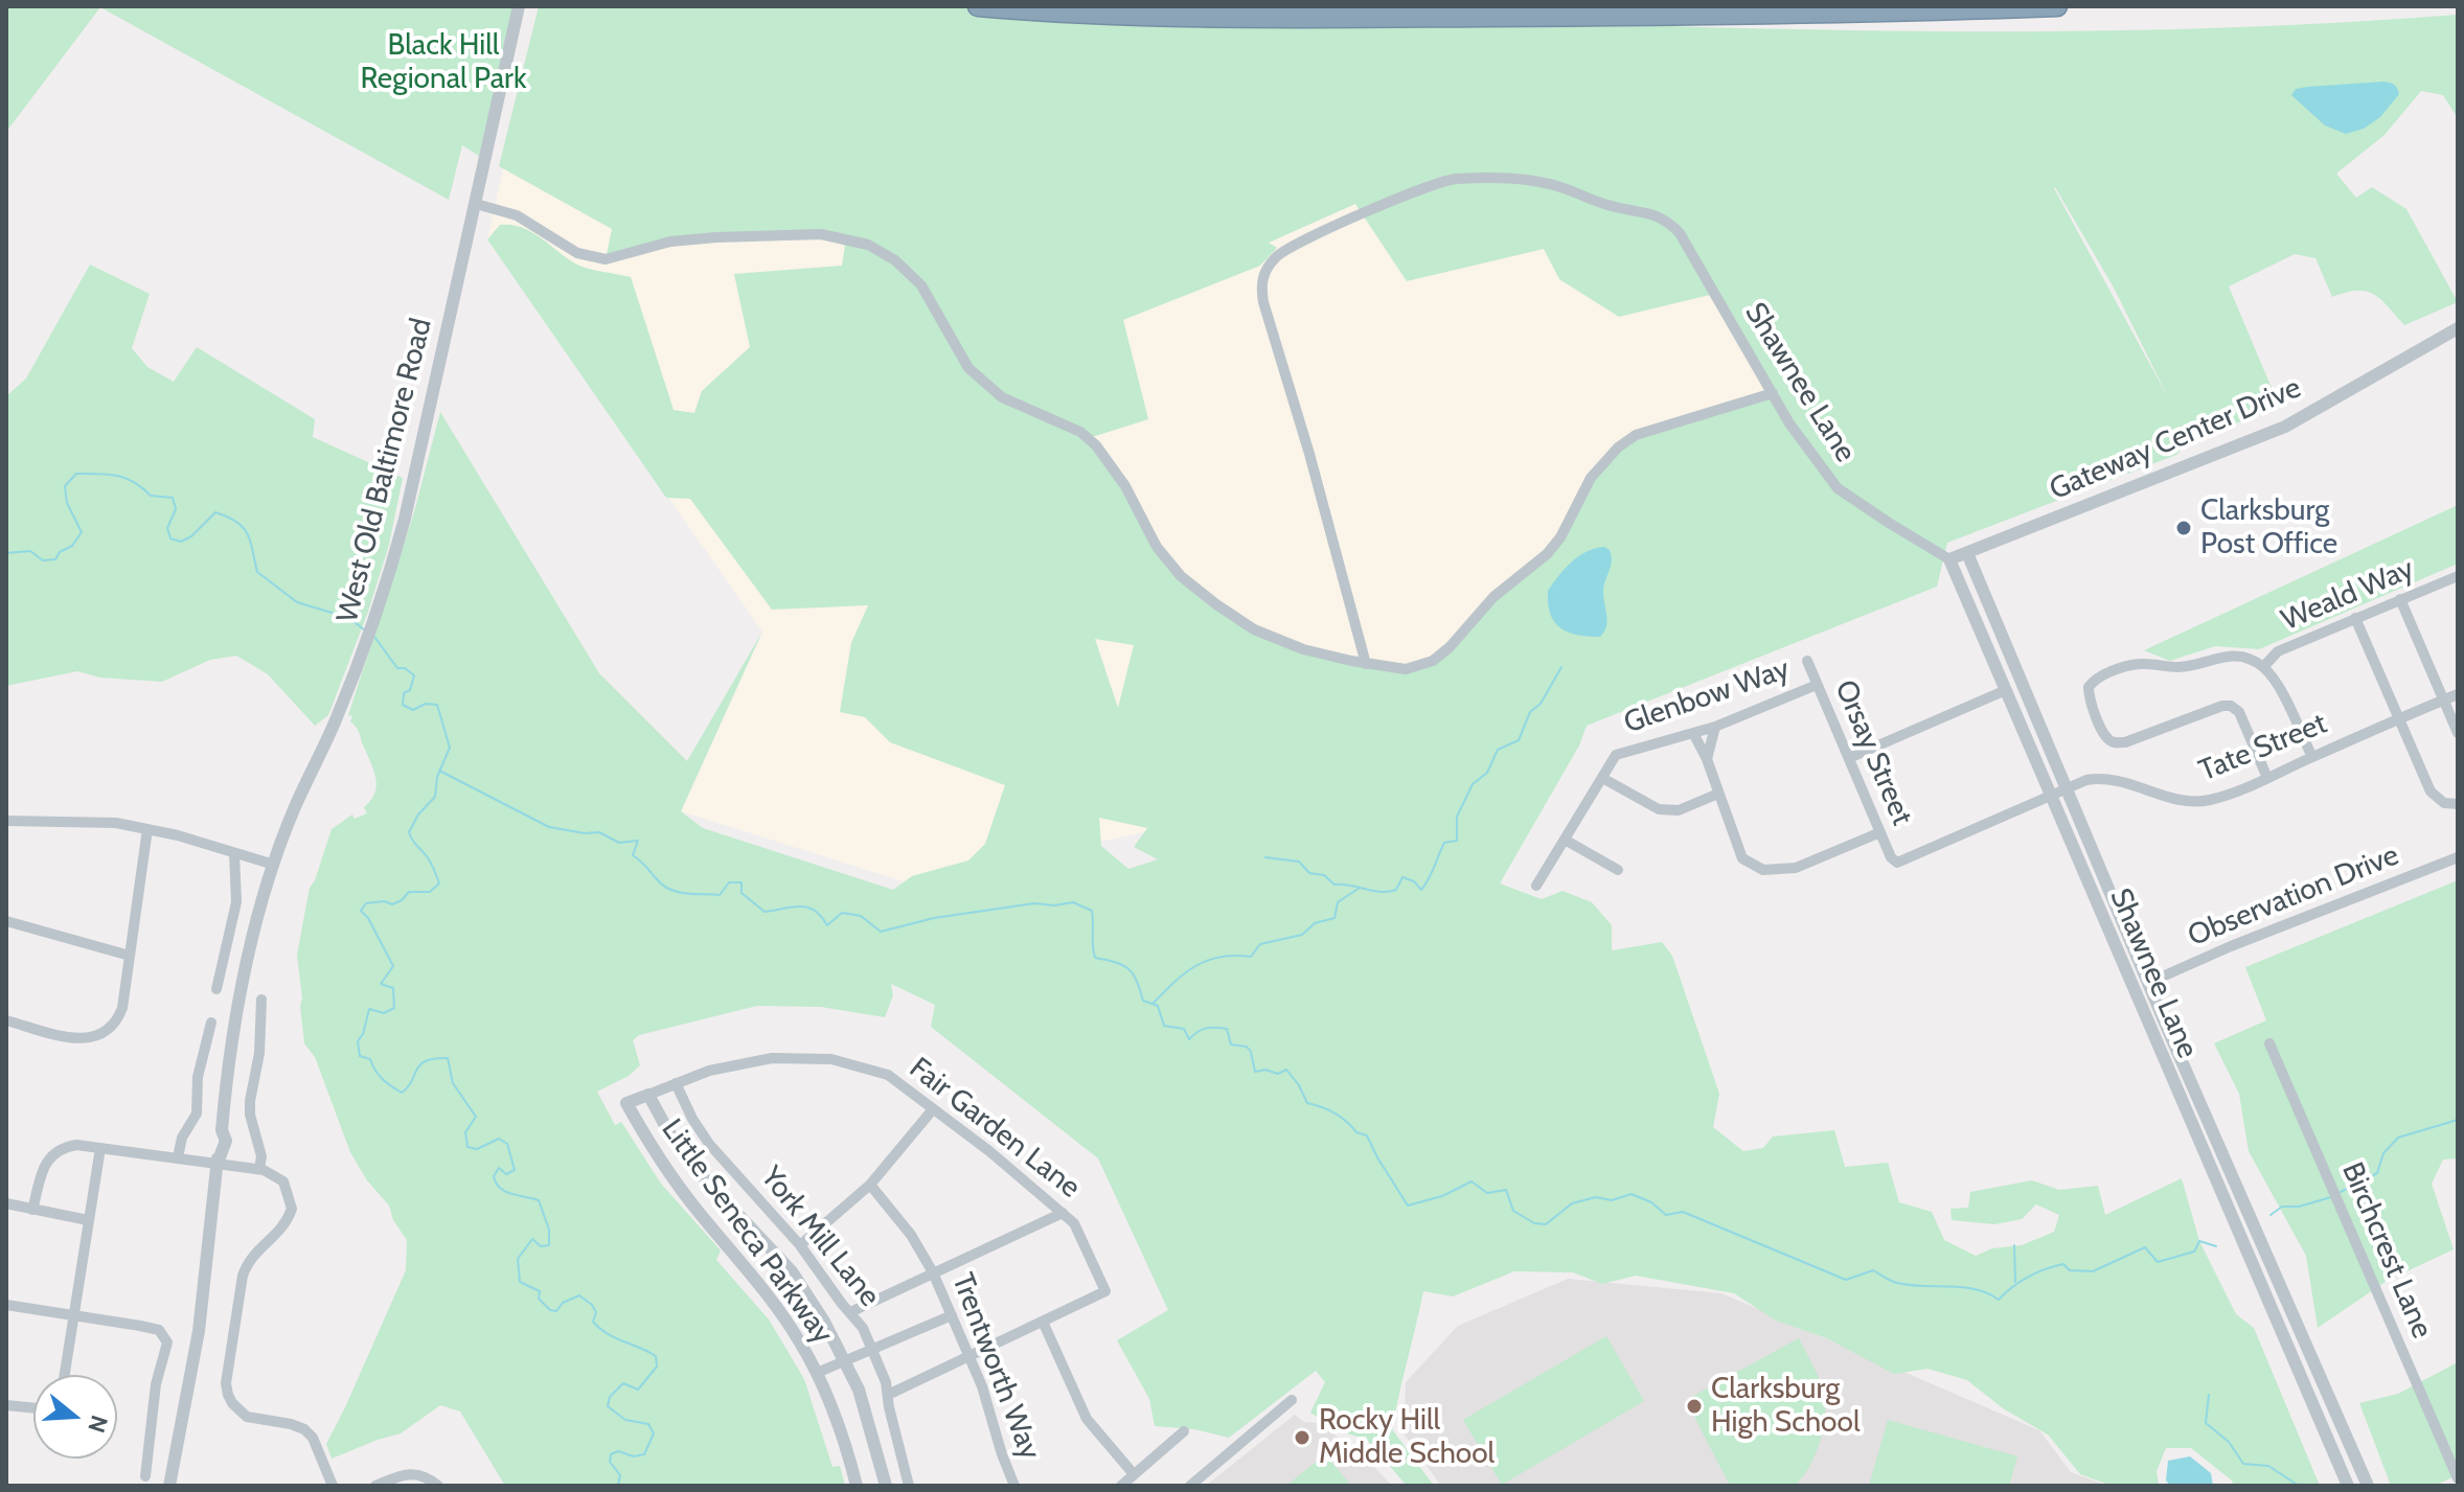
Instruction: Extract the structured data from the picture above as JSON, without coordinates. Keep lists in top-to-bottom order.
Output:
{
  "streets": {
    "street": [
      "Shawnee Lane",
      "Gateway Center Drive",
      "West Old Baltimore Road",
      "Weald Way",
      "Glenbow Way",
      "Tate Street",
      "Orsay Street",
      "Observation Drive",
      "Fair Garden Lane",
      "Little Seneca Parkway",
      "York Mill Lane",
      "Birchcrest Lane",
      "Trentworth Way"
    ]
  },
  "crossings": [
    ["Shawnee Lane", "Gateway Center Drive"],
    ["Shawnee Lane", "Tate Street"],
    ["Shawnee Lane", "Observation Drive"],
    ["Glenbow Way", "Orsay Street"],
    ["Tate Street", "Orsay Street"],
    ["Fair Garden Lane", "Little Seneca Parkway"],
    ["Fair Garden Lane", "York Mill Lane"],
    ["Fair Garden Lane", "Trentworth Way"]
  ],
  "parks": ["Black Hill Regional Park"],
  "places": ["Clarksburg Post Office", "Clarksburg High School", "Rocky Hill Middle School"],
  "north": "right"
}
